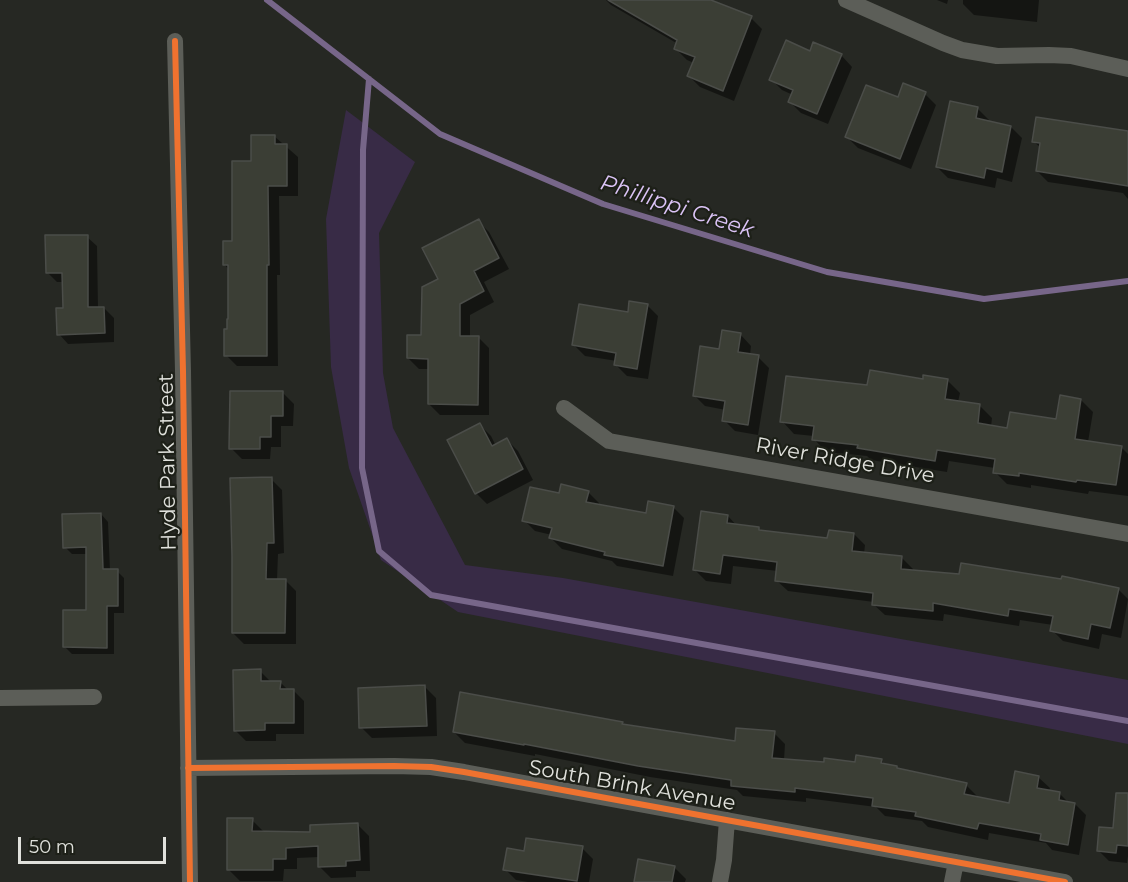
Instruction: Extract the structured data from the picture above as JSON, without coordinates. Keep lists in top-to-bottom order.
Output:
{
  "streets": {
    "street": ["River Ridge Drive", "Hyde Park Street", "South Brink Avenue"]
  },
  "crossings": [
    ["Hyde Park Street", "South Brink Avenue"]
  ],
  "water": ["Phillippi Creek"],
  "scale_bar": "50 m"
}
